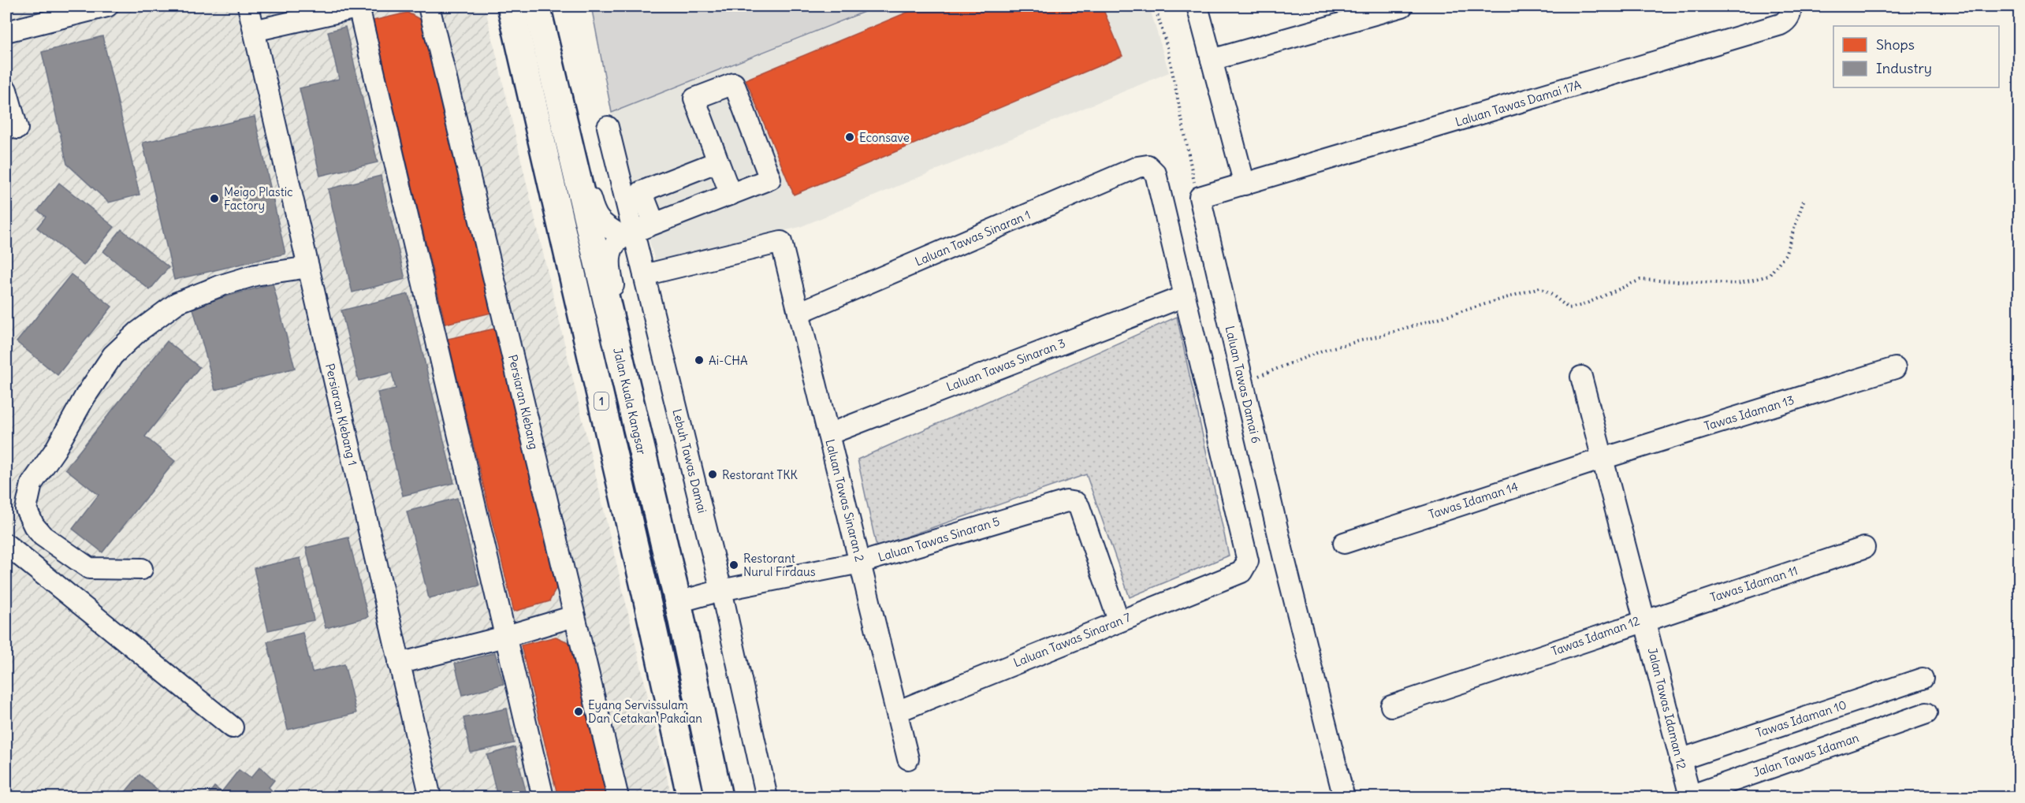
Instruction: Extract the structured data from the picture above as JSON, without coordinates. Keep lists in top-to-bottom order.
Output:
{
  "streets": {
    "highway": ["1", "Jalan Kuala Kangsar"],
    "street": [
      "Laluan Tawas Damai 17A",
      "Laluan Tawas Sinaran 1",
      "Laluan Tawas Sinaran 3",
      "Laluan Tawas Damai 6",
      "Persiaran Klebang",
      "Tawas Idaman 13",
      "Persiaran Klebang 1",
      "Lebuh Tawas Damai",
      "Laluan Tawas Sinaran 2",
      "Tawas Idaman 14",
      "Laluan Tawas Sinaran 5",
      "Tawas Idaman 11",
      "Tawas Idaman 12",
      "Laluan Tawas Sinaran 7",
      "Jalan Tawas Idaman 12",
      "Tawas Idaman 10",
      "Jalan Tawas Idaman"
    ]
  },
  "crossings": [
    ["Laluan Tawas Sinaran 1", "Laluan Tawas Sinaran 3"],
    ["Laluan Tawas Sinaran 1", "Laluan Tawas Sinaran 2"],
    ["Laluan Tawas Sinaran 1", "Laluan Tawas Sinaran 7"],
    ["Laluan Tawas Sinaran 3", "Laluan Tawas Sinaran 2"],
    ["Laluan Tawas Sinaran 3", "Laluan Tawas Sinaran 7"],
    ["Jalan Kuala Kangsar", "Laluan Tawas Sinaran 5"],
    ["Tawas Idaman 13", "Tawas Idaman 14"],
    ["Tawas Idaman 13", "Tawas Idaman 12"],
    ["Lebuh Tawas Damai", "Laluan Tawas Sinaran 2"],
    ["Lebuh Tawas Damai", "Laluan Tawas Sinaran 5"],
    ["Laluan Tawas Sinaran 2", "Laluan Tawas Sinaran 5"],
    ["Laluan Tawas Sinaran 2", "Laluan Tawas Sinaran 7"],
    ["Tawas Idaman 14", "Tawas Idaman 12"],
    ["Laluan Tawas Sinaran 5", "Laluan Tawas Sinaran 7"],
    ["Tawas Idaman 11", "Tawas Idaman 12"],
    ["Tawas Idaman 11", "Jalan Tawas Idaman 12"],
    ["Tawas Idaman 12", "Jalan Tawas Idaman 12"],
    ["Jalan Tawas Idaman 12", "Tawas Idaman 10"],
    ["Jalan Tawas Idaman 12", "Jalan Tawas Idaman"]
  ],
  "places": [
    "Econsave",
    "Meigo Plastic Factory",
    "Ai-CHA",
    "Restorant TKK",
    "Restorant Nurul Firdaus",
    "Eyang Servissulam Dan Cetakan Pakaian"
  ],
  "legend": ["Shops", "Industry"]
}
